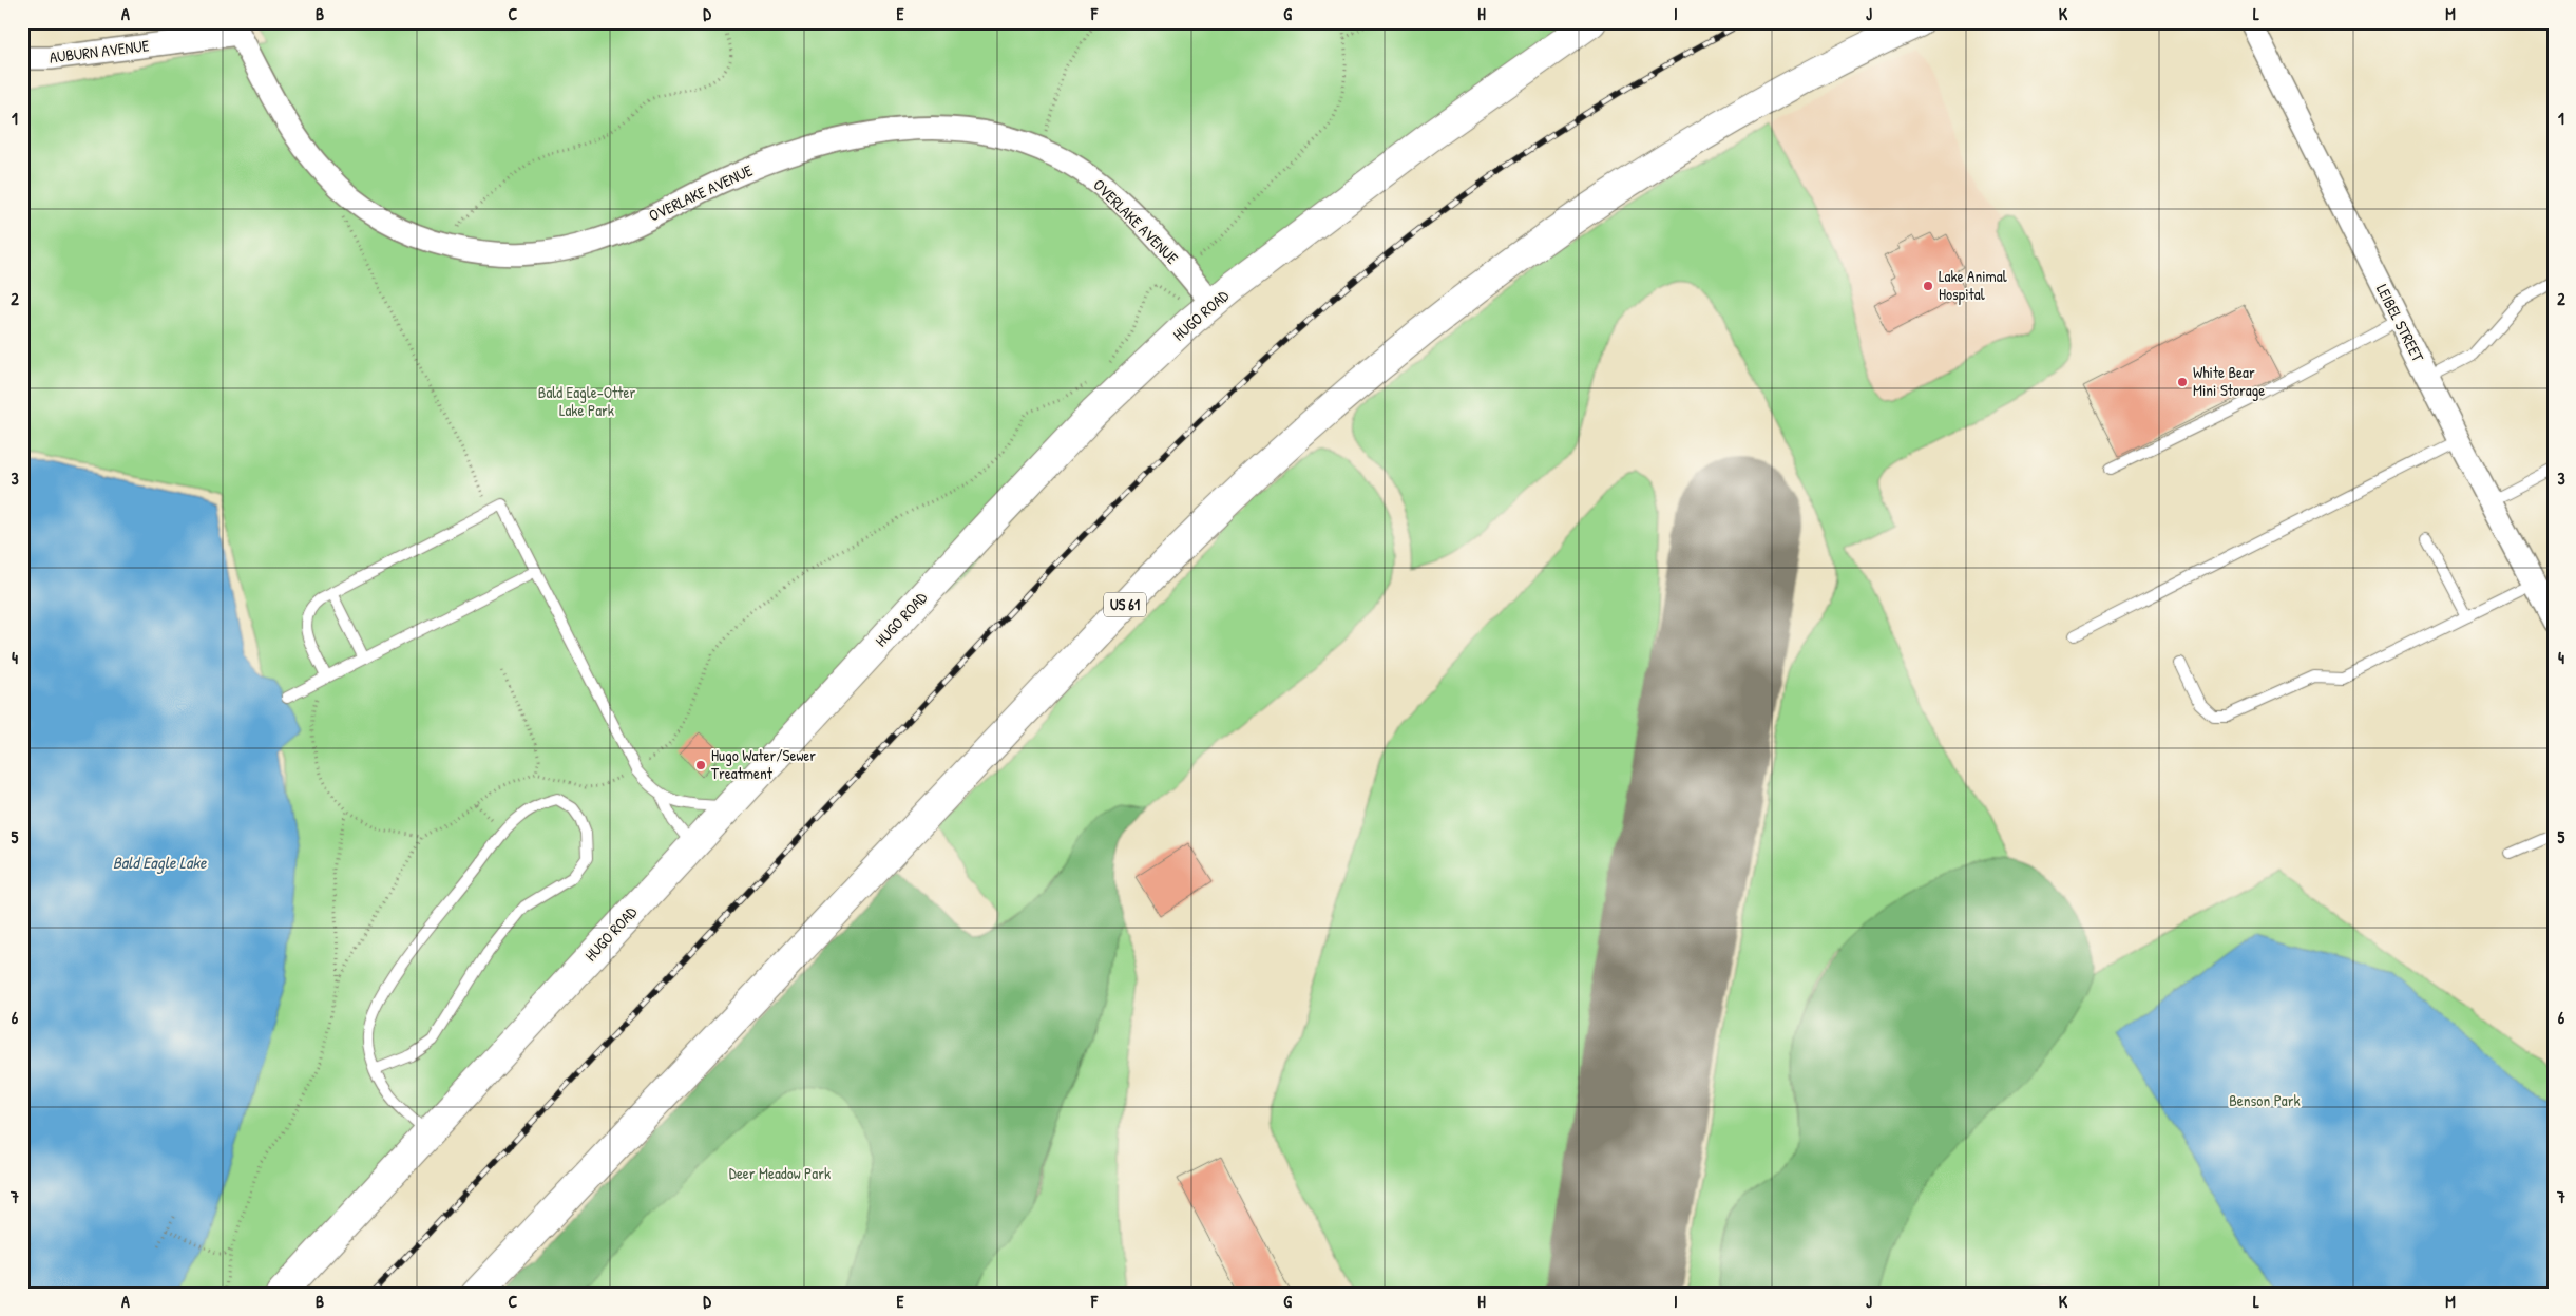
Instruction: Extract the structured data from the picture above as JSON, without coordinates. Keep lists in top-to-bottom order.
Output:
{
  "streets": {
    "main road": ["HUGO ROAD", "US 61"],
    "street": ["AUBURN AVENUE", "OVERLAKE AVENUE", "LEIBEL STREET"]
  },
  "crossings": [
    ["AUBURN AVENUE", "OVERLAKE AVENUE"],
    ["OVERLAKE AVENUE", "HUGO ROAD"]
  ],
  "water": ["Bald Eagle Lake"],
  "parks": ["Bald Eagle-Otter Lake Park", "Benson Park", "Deer Meadow Park"],
  "places": ["Lake Animal Hospital", "White Bear Mini Storage", "Hugo Water/Sewer Treatment"],
  "grid": {
    "columns": [
      "A",
      "B",
      "C",
      "D",
      "E",
      "F",
      "G",
      "H",
      "I",
      "J",
      "K",
      "L",
      "M"
    ],
    "rows": [
      "1",
      "2",
      "3",
      "4",
      "5",
      "6",
      "7"
    ]
  }
}
